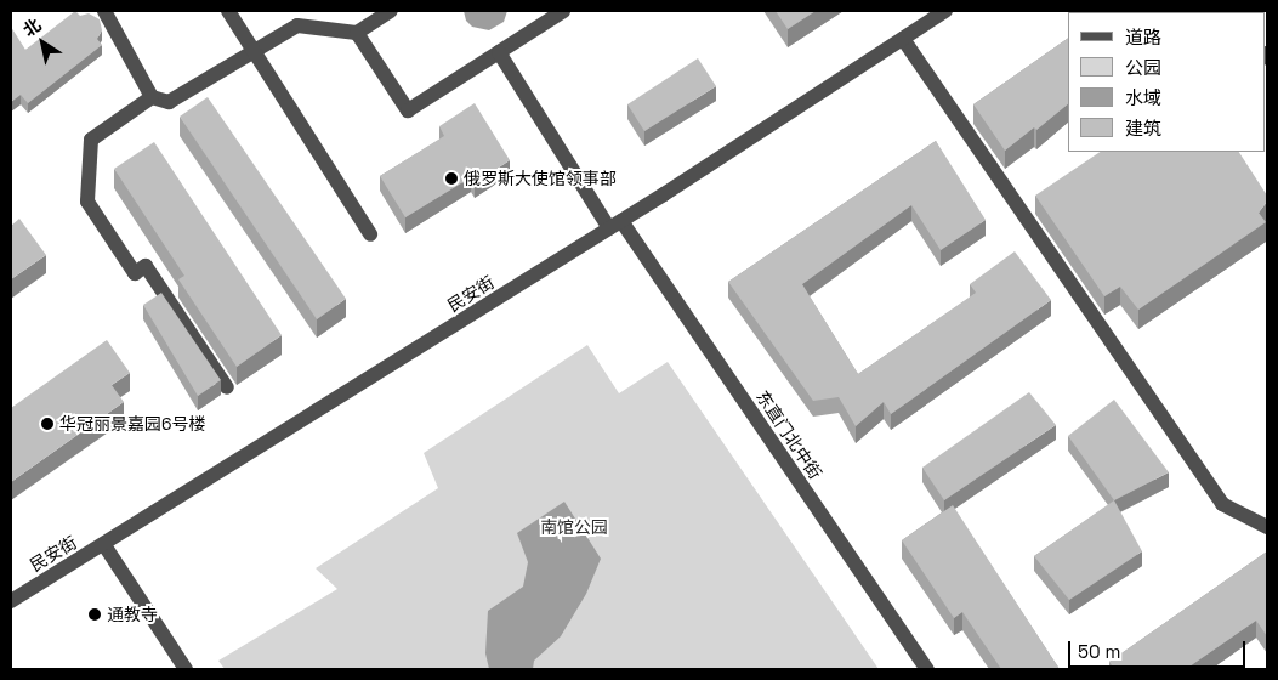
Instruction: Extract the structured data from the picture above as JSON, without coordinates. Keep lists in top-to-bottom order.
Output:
{
  "streets": {
    "street": ["民安街", "东直门北中街"]
  },
  "crossings": [
    ["民安街", "东直门北中街"]
  ],
  "parks": ["南馆公园"],
  "places": ["俄罗斯大使馆领事部", "华冠丽景嘉园6号楼", "通教寺"],
  "legend": [
    "道路",
    "公园",
    "水域",
    "建筑"
  ],
  "scale_bar": "50 m",
  "north": "top left"
}
